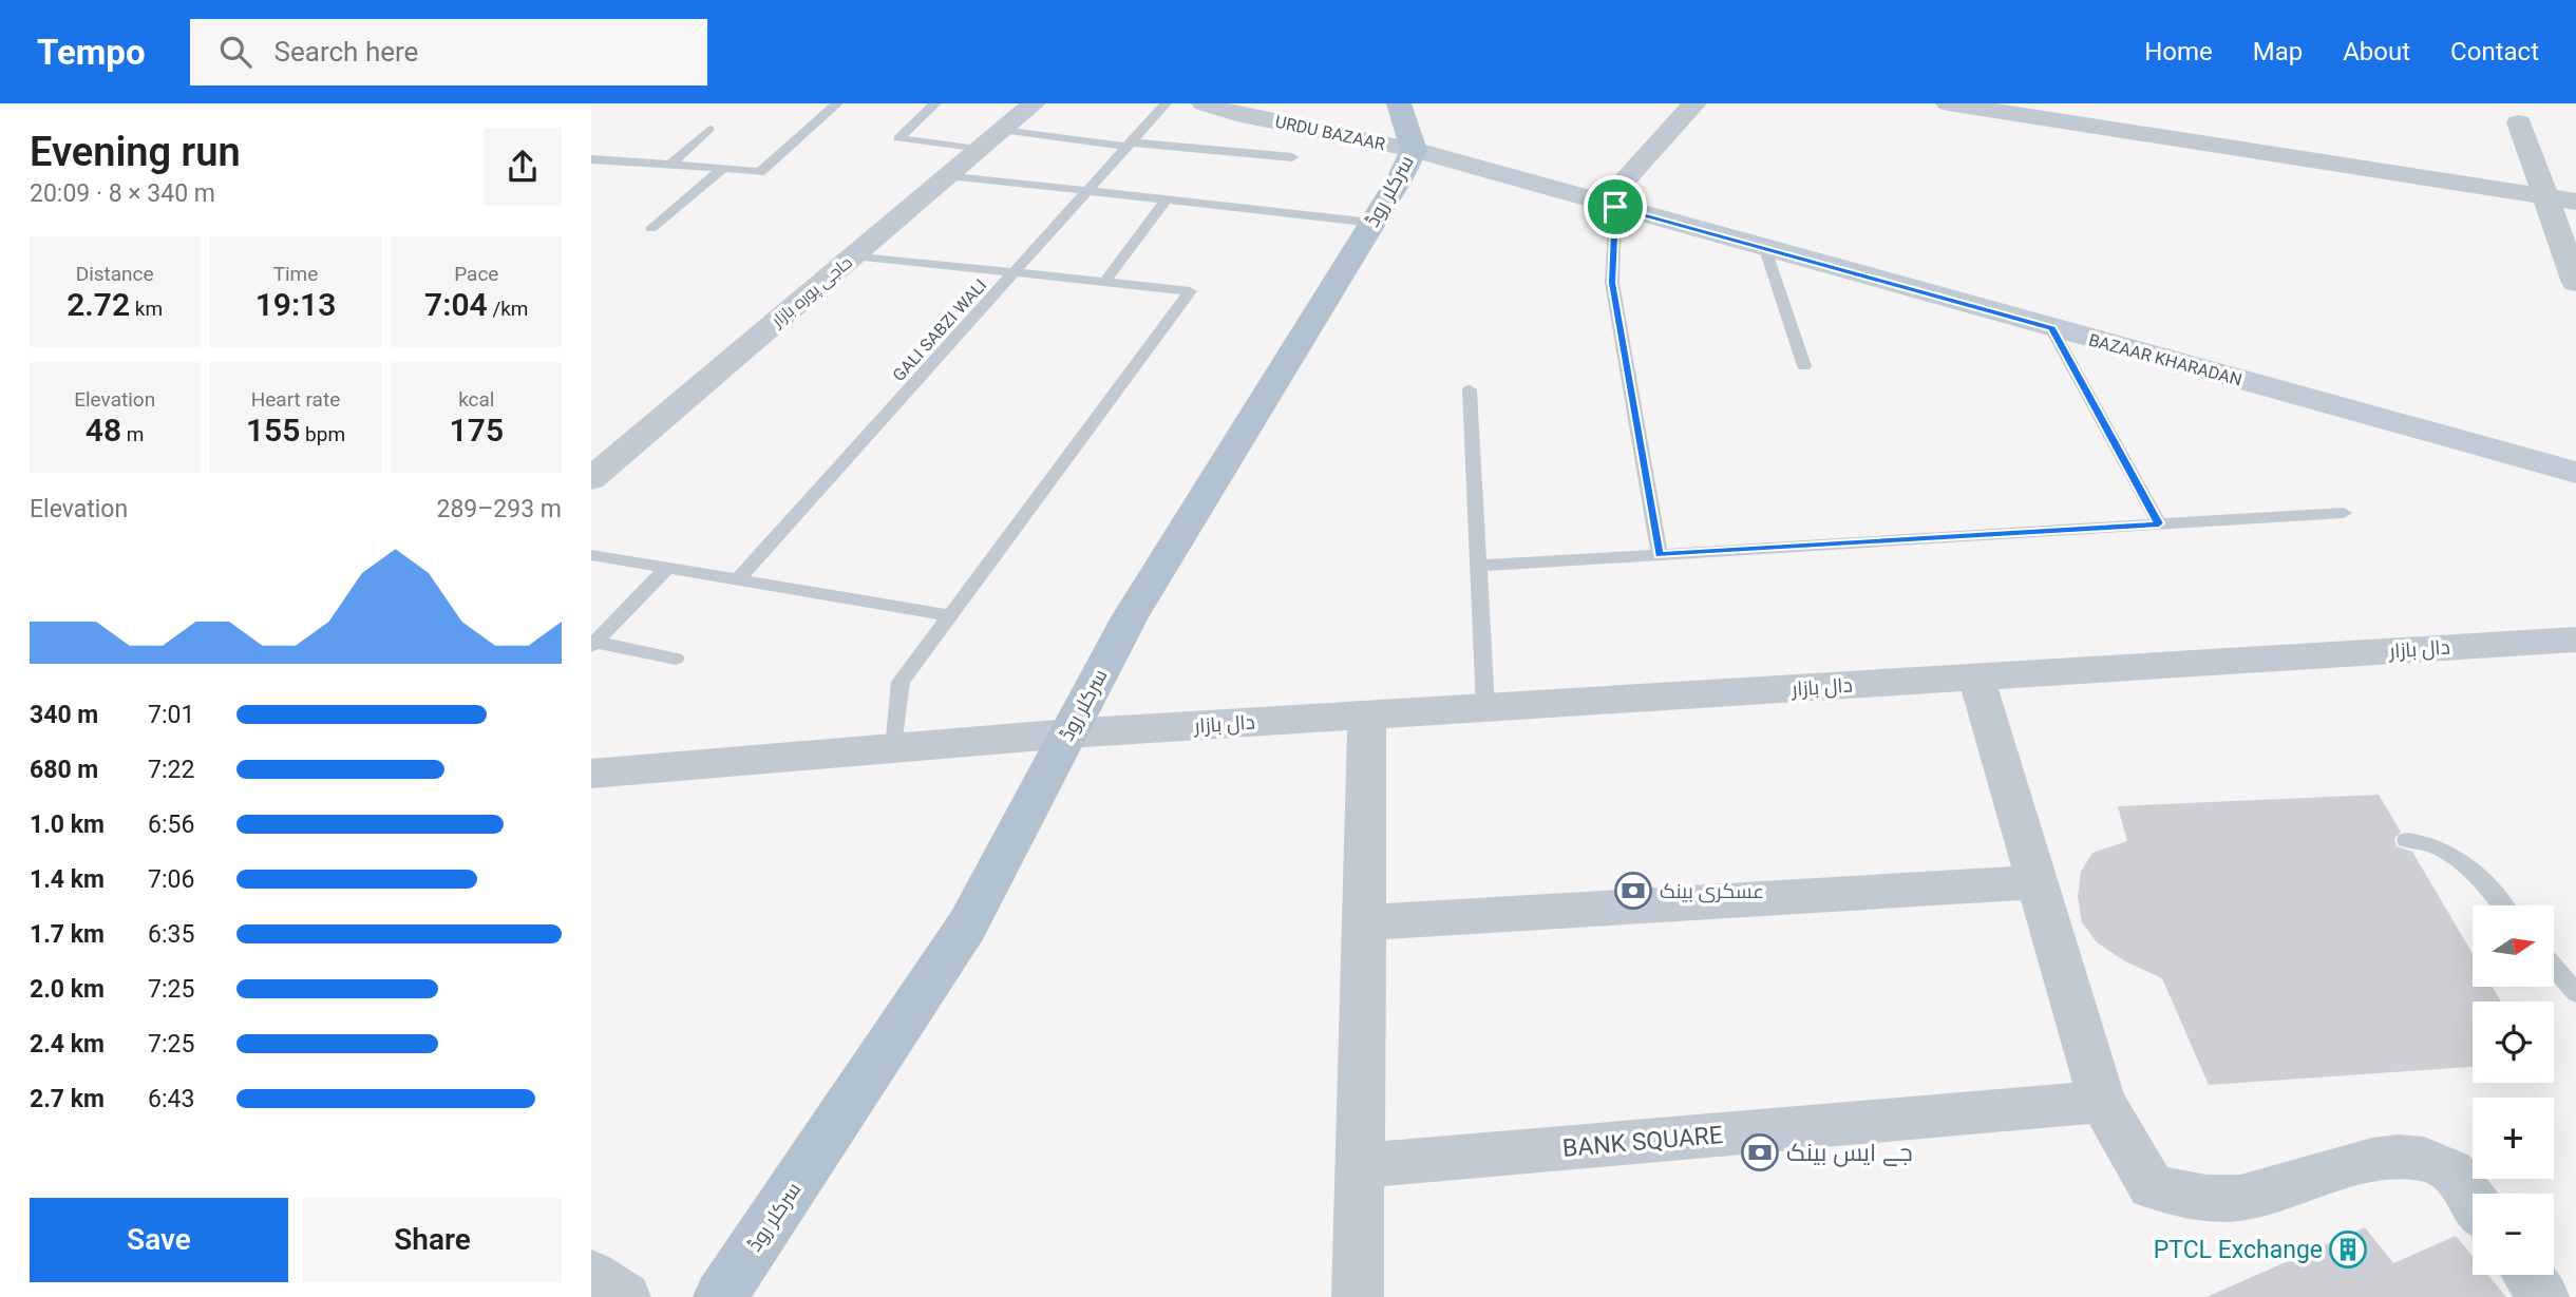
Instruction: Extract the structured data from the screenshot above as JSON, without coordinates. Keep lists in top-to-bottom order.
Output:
{
  "streets": {
    "main road": ["سرکلر روڈ"],
    "street": [
      "URDU BAZAAR",
      "حاجی پورہ بازار",
      "BAZAAR KHARADAN",
      "دال بازار",
      "BANK SQUARE"
    ],
    "lane": ["GALI SABZI WALI"]
  },
  "crossings": [
    ["URDU BAZAAR", "سرکلر روڈ"],
    ["URDU BAZAAR", "BAZAAR KHARADAN"],
    ["سرکلر روڈ", "BAZAAR KHARADAN"],
    ["سرکلر روڈ", "دال بازار"]
  ],
  "places": {
    "bank": ["عسکری بینک", "جے ایس بینک"],
    "building": ["PTCL Exchange"]
  },
  "north": "right",
  "page": {
    "header": "Tempo",
    "search": "Search here",
    "nav": [
      "Home",
      "Map",
      "About",
      "Contact"
    ],
    "heading": ["Evening run", "20:09 · 8 × 340 m"],
    "stats": [
      ["Distance", "2.72 km"],
      ["Time", "19:13"],
      ["Pace", "7:04 /km"],
      ["Elevation", "48 m"],
      ["Heart rate", "155 bpm"],
      ["kcal", "175"]
    ],
    "chart": ["Elevation", "289–293 m"],
    "list": [
      {
        "name": "340 m",
        "note": "7:01"
      },
      {
        "name": "680 m",
        "note": "7:22"
      },
      {
        "name": "1.0 km",
        "note": "6:56"
      },
      {
        "name": "1.4 km",
        "note": "7:06"
      },
      {
        "name": "1.7 km",
        "note": "6:35"
      },
      {
        "name": "2.0 km",
        "note": "7:25"
      },
      {
        "name": "2.4 km",
        "note": "7:25"
      },
      {
        "name": "2.7 km",
        "note": "6:43"
      }
    ],
    "map_buttons": ["+", "−"],
    "buttons": ["Save", "Share"]
  }
}
